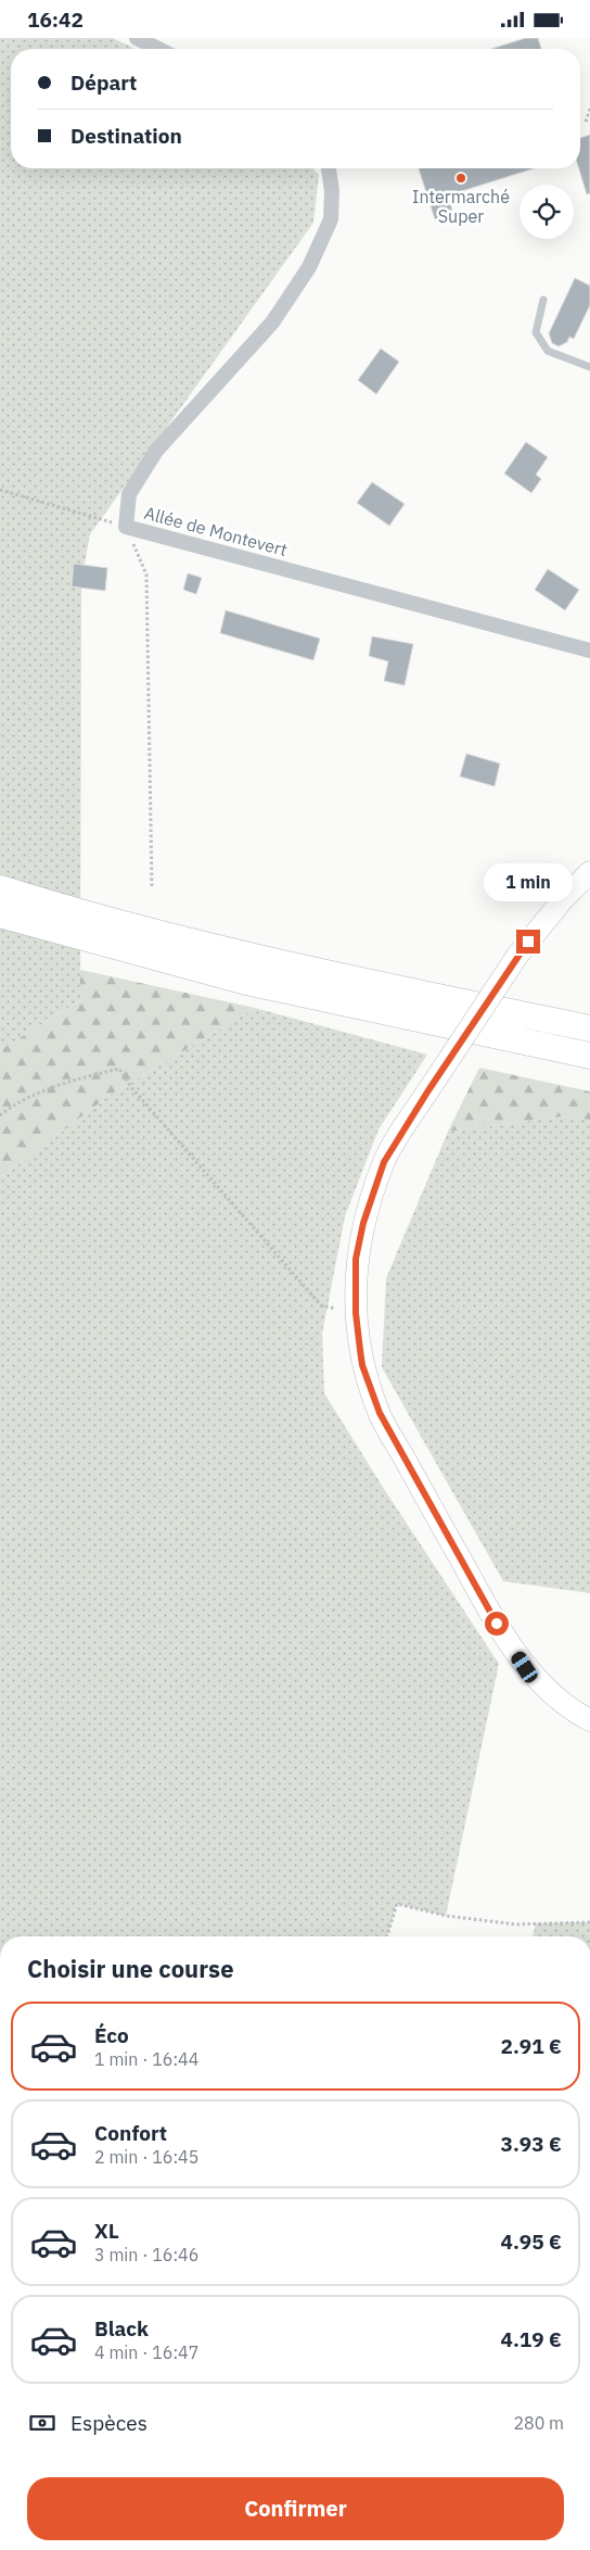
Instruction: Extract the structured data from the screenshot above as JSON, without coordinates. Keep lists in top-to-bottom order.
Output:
{
  "streets": {
    "street": ["Allée de Montevert"]
  },
  "places": ["Intermarché Super"],
  "page": {
    "status": "16:42",
    "banner": ["Départ", "Destination"],
    "bubble": "1 min",
    "heading": "Choisir une course",
    "list": [
      {
        "name": "Éco",
        "note": "1 min · 16:44",
        "value": "2.91 €"
      },
      {
        "name": "Confort",
        "note": "2 min · 16:45",
        "value": "3.93 €"
      },
      {
        "name": "XL",
        "note": "3 min · 16:46",
        "value": "4.95 €"
      },
      {
        "name": "Black",
        "note": "4 min · 16:47",
        "value": "4.19 €"
      }
    ],
    "pay": ["Espèces", "280 m"],
    "buttons": "Confirmer"
  }
}
